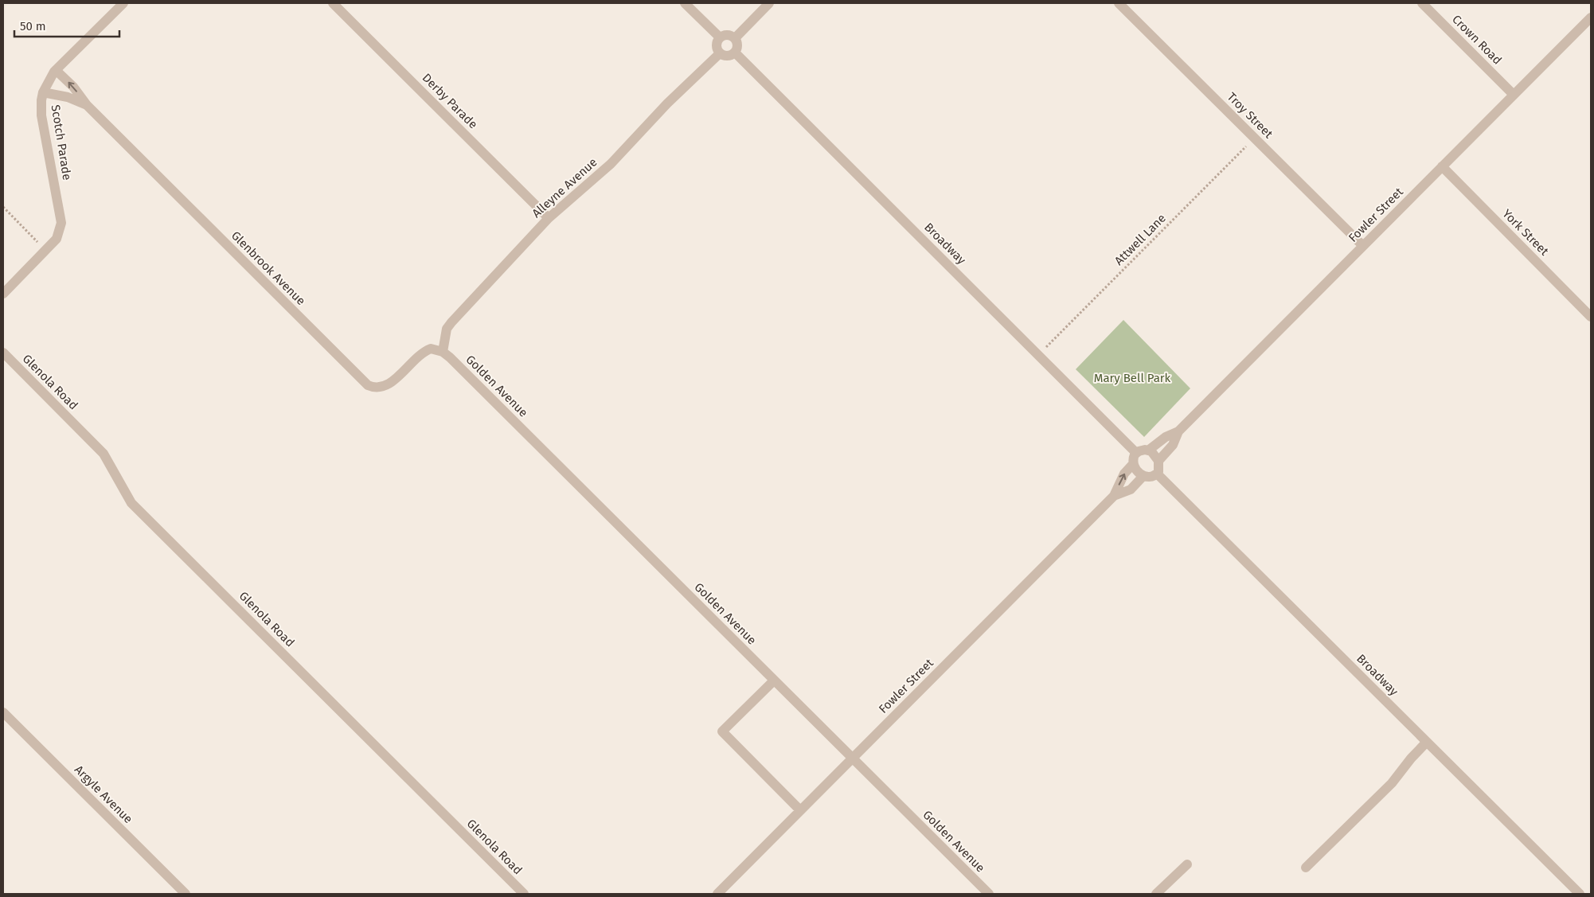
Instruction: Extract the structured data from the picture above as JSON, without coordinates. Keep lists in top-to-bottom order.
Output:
{
  "streets": {
    "street": [
      "Crown Road",
      "Derby Parade",
      "Troy Street",
      "Scotch Parade",
      "Alleyne Avenue",
      "Fowler Street",
      "York Street",
      "Broadway",
      "Glenbrook Avenue",
      "Glenola Road",
      "Golden Avenue",
      "Argyle Avenue"
    ],
    "path": ["Attwell Lane"]
  },
  "crossings": [
    ["Crown Road", "Fowler Street"],
    ["Derby Parade", "Alleyne Avenue"],
    ["Troy Street", "Fowler Street"],
    ["Troy Street", "Attwell Lane"],
    ["Scotch Parade", "Glenbrook Avenue"],
    ["Alleyne Avenue", "Broadway"],
    ["Alleyne Avenue", "Glenbrook Avenue"],
    ["Alleyne Avenue", "Golden Avenue"],
    ["Fowler Street", "York Street"],
    ["Fowler Street", "Broadway"],
    ["Fowler Street", "Golden Avenue"],
    ["Attwell Lane", "Broadway"],
    ["Glenbrook Avenue", "Golden Avenue"]
  ],
  "parks": ["Mary Bell Park"],
  "scale_bar": "50 m"
}
